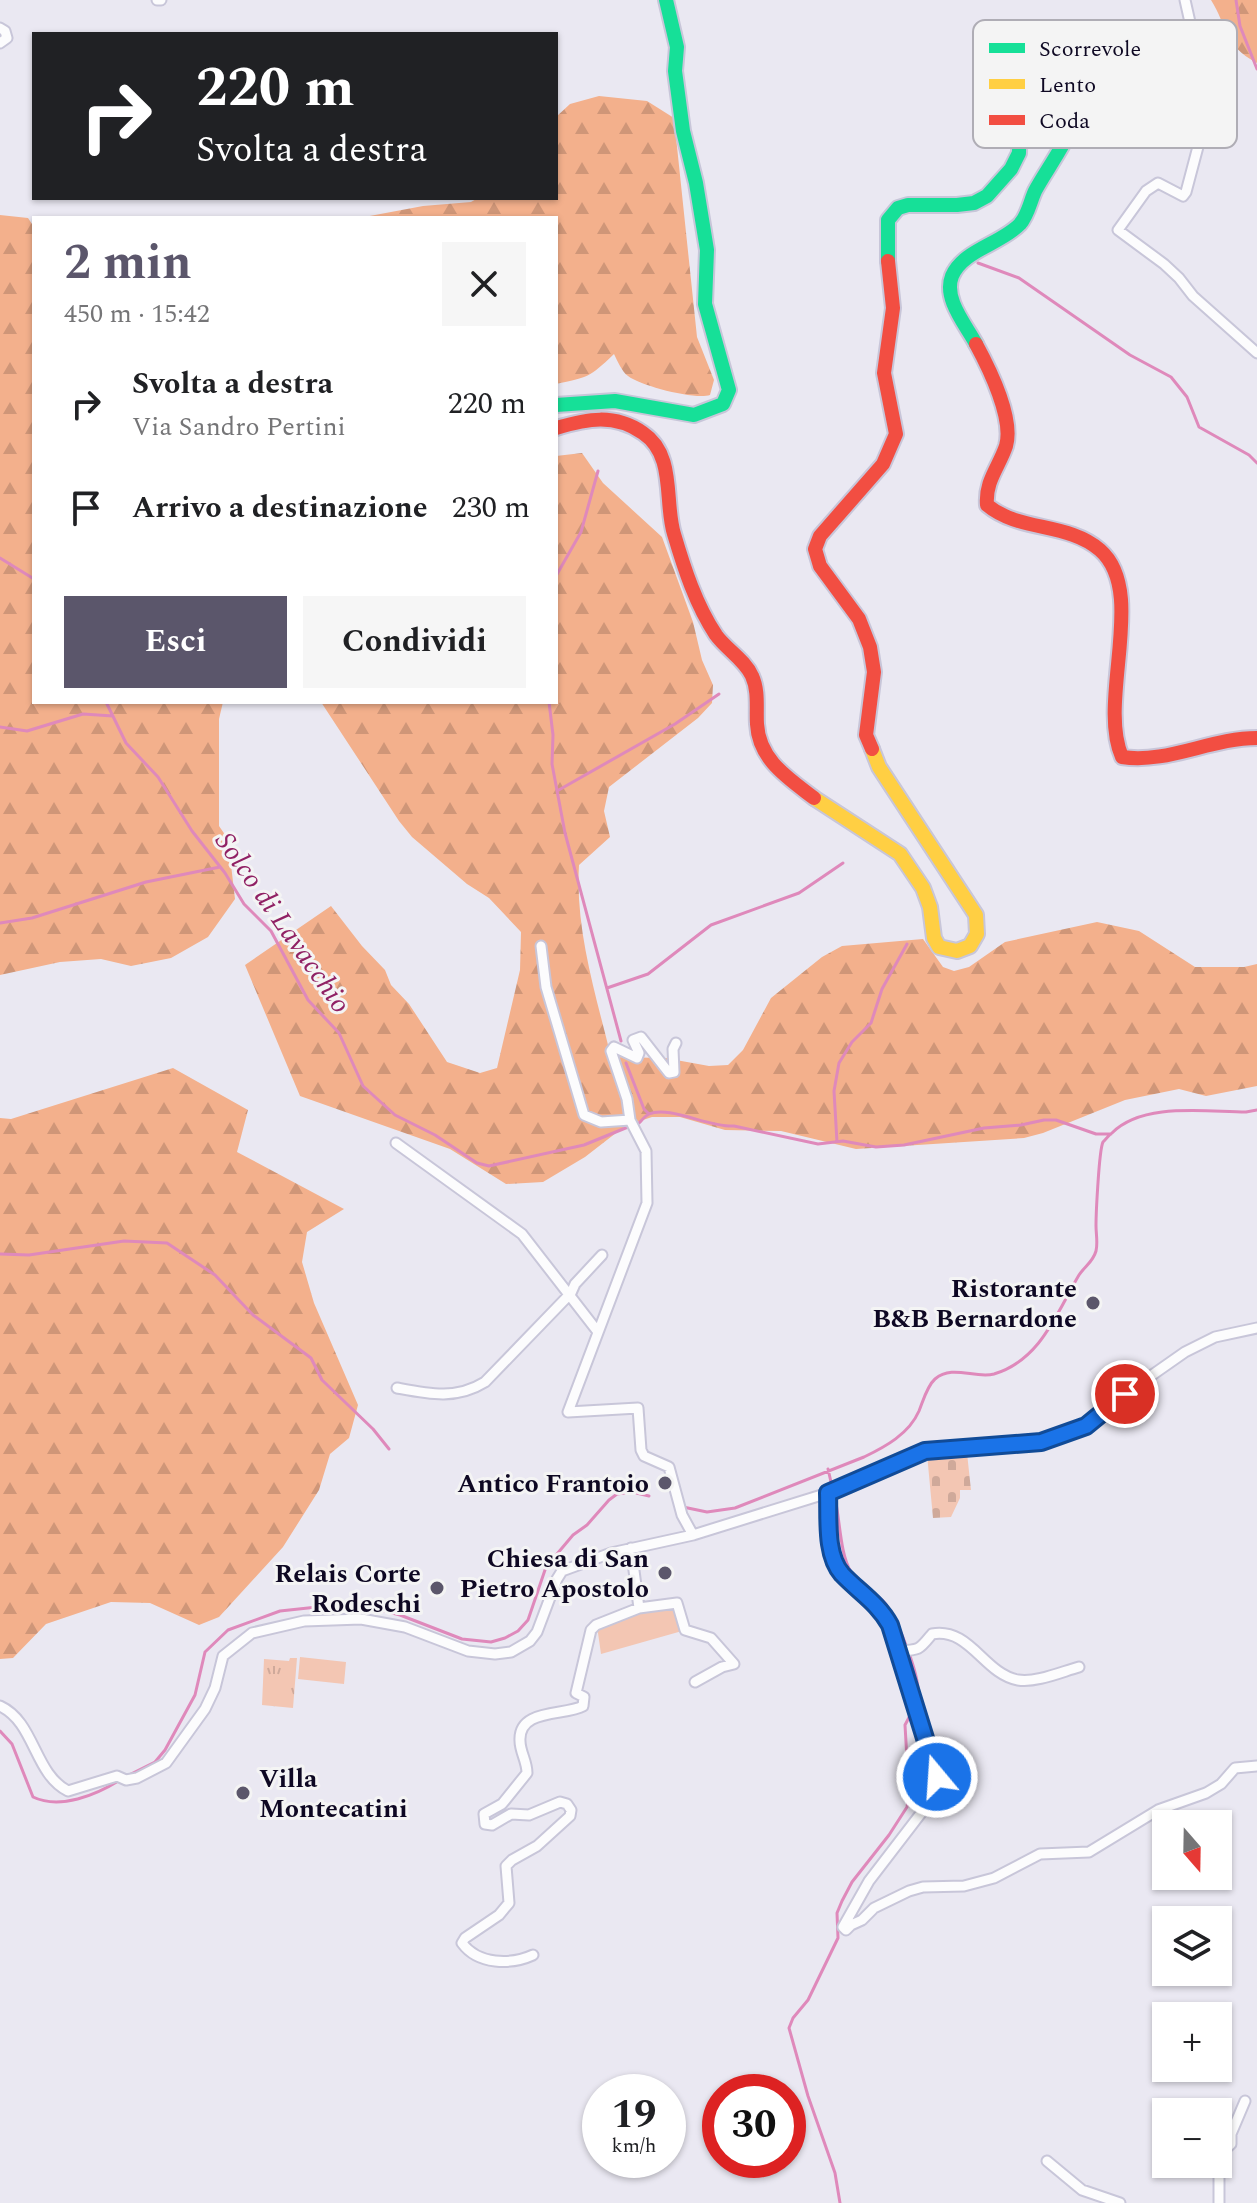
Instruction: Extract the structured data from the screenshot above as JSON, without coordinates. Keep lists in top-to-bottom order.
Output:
{
  "water": ["Solco di Lavacchio"],
  "places": [
    "Ristorante B&B Bernardone",
    "Antico Frantoio",
    "Chiesa di San Pietro Apostolo",
    "Relais Corte Rodeschi",
    "Villa Montecatini"
  ],
  "legend": ["Scorrevole", "Lento", "Coda"],
  "north": "bottom",
  "page": {
    "turn": ["220 m", "Svolta a destra"],
    "heading": ["2 min", "450 m · 15:42"],
    "list": [
      {
        "name": "Svolta a destra",
        "note": "Via Sandro Pertini",
        "value": "220 m"
      },
      {
        "name": "Arrivo a destinazione",
        "value": "230 m"
      }
    ],
    "buttons": ["Esci", "Condividi"],
    "map_buttons": ["+", "−"],
    "speed": "19 km/h",
    "limit": "30"
  }
}
